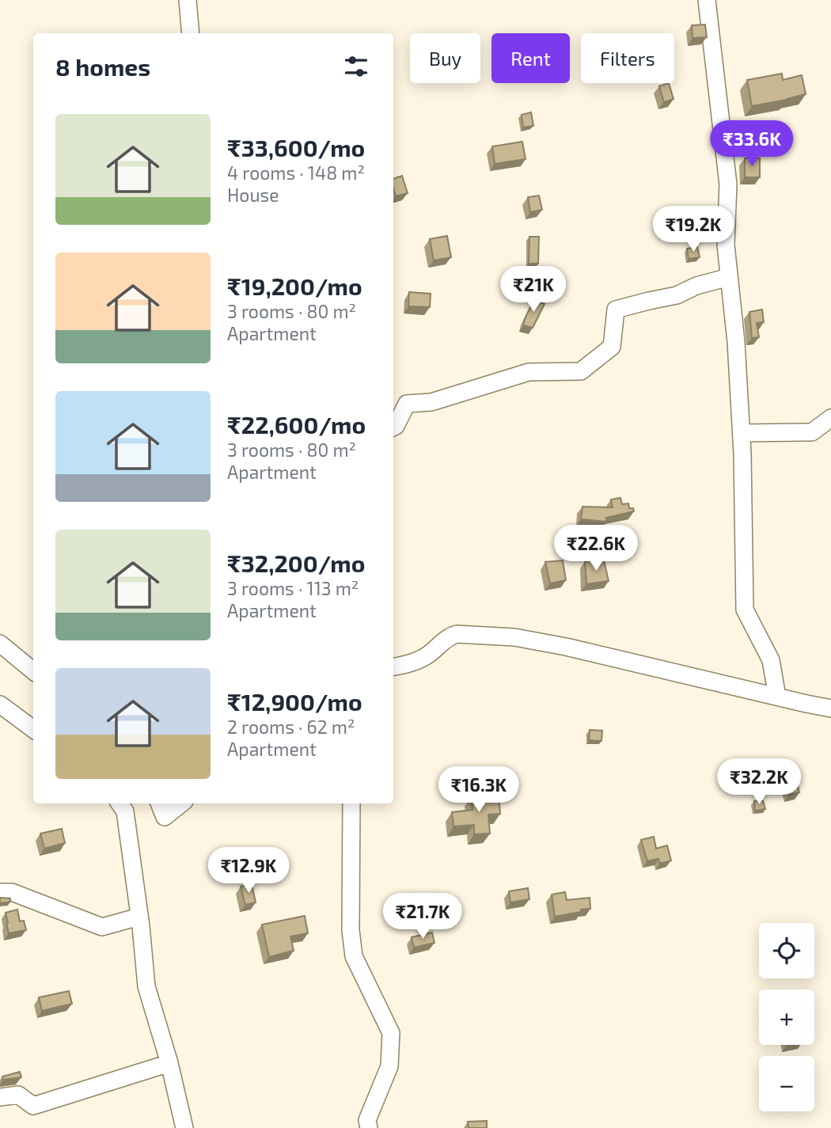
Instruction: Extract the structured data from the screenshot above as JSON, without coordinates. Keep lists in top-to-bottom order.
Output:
{
  "page": {
    "chip": ["Buy", "Rent", "Filters"],
    "heading": "8 homes",
    "list": [
      {
        "name": "₹33,600/mo",
        "note": "4 rooms · 148 m² · House"
      },
      {
        "name": "₹19,200/mo",
        "note": "3 rooms · 80 m² · Apartment"
      },
      {
        "name": "₹22,600/mo",
        "note": "3 rooms · 80 m² · Apartment"
      },
      {
        "name": "₹32,200/mo",
        "note": "3 rooms · 113 m² · Apartment"
      },
      {
        "name": "₹12,900/mo",
        "note": "2 rooms · 62 m² · Apartment"
      }
    ],
    "price": [
      "₹33.6K",
      "₹19.2K",
      "₹21K",
      "₹22.6K",
      "₹32.2K",
      "₹16.3K",
      "₹12.9K",
      "₹21.7K"
    ],
    "map_buttons": ["+", "−"]
  }
}
